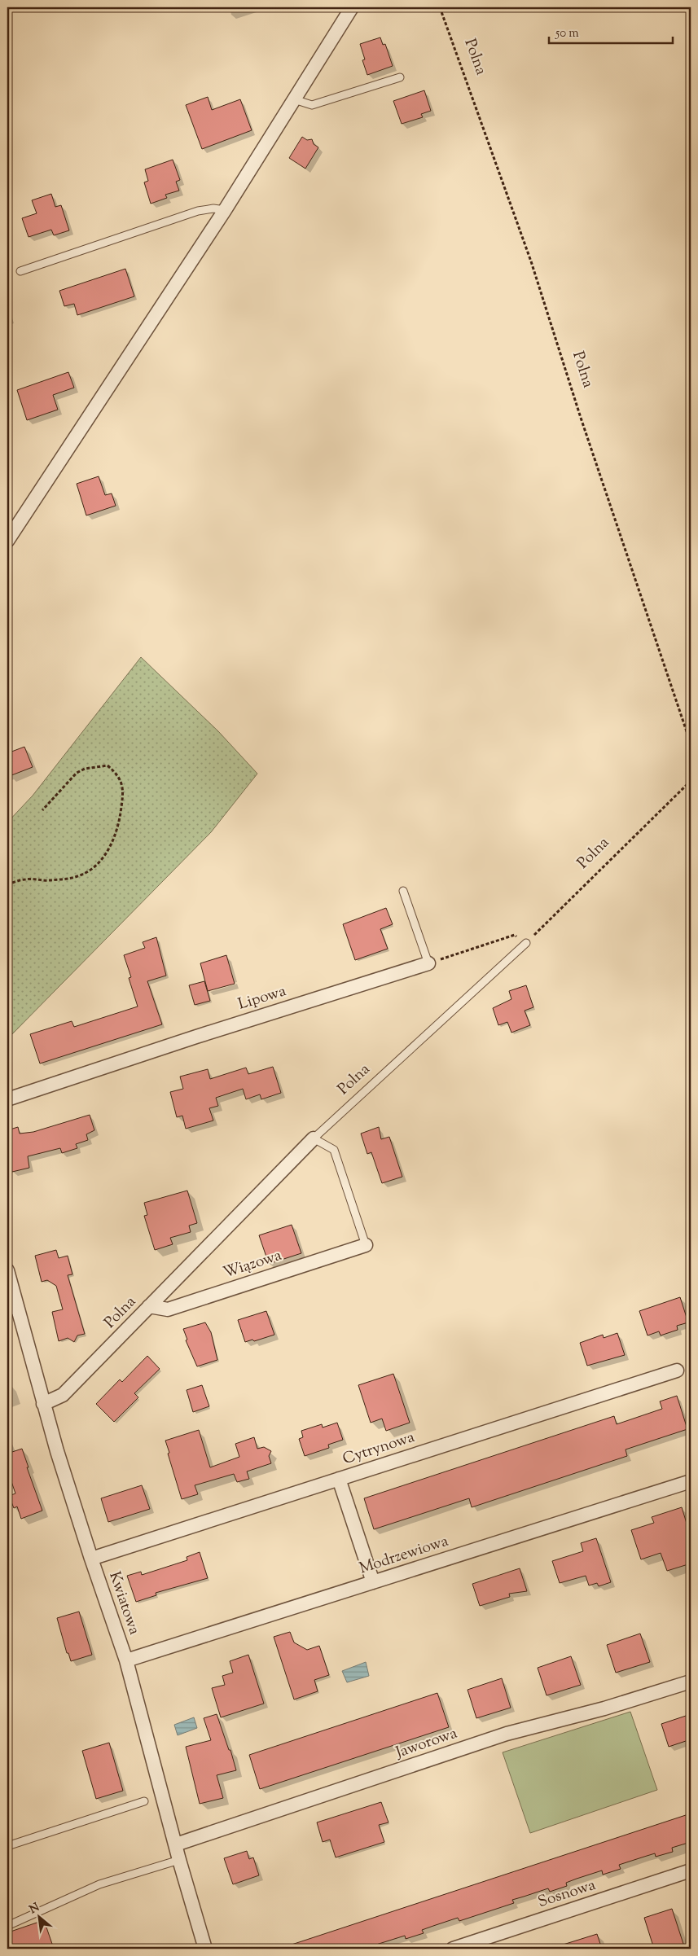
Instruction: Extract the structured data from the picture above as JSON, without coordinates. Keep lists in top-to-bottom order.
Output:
{
  "streets": {
    "street": [
      "Polna",
      "Lipowa",
      "Wiązowa",
      "Cytrynowa",
      "Modrzewiowa",
      "Kwiatowa",
      "Jaworowa",
      "Sosnowa"
    ]
  },
  "crossings": [
    ["Polna", "Wiązowa"],
    ["Polna", "Kwiatowa"],
    ["Cytrynowa", "Kwiatowa"],
    ["Modrzewiowa", "Kwiatowa"],
    ["Kwiatowa", "Jaworowa"]
  ],
  "scale_bar": "50 m",
  "north": "top left"
}
